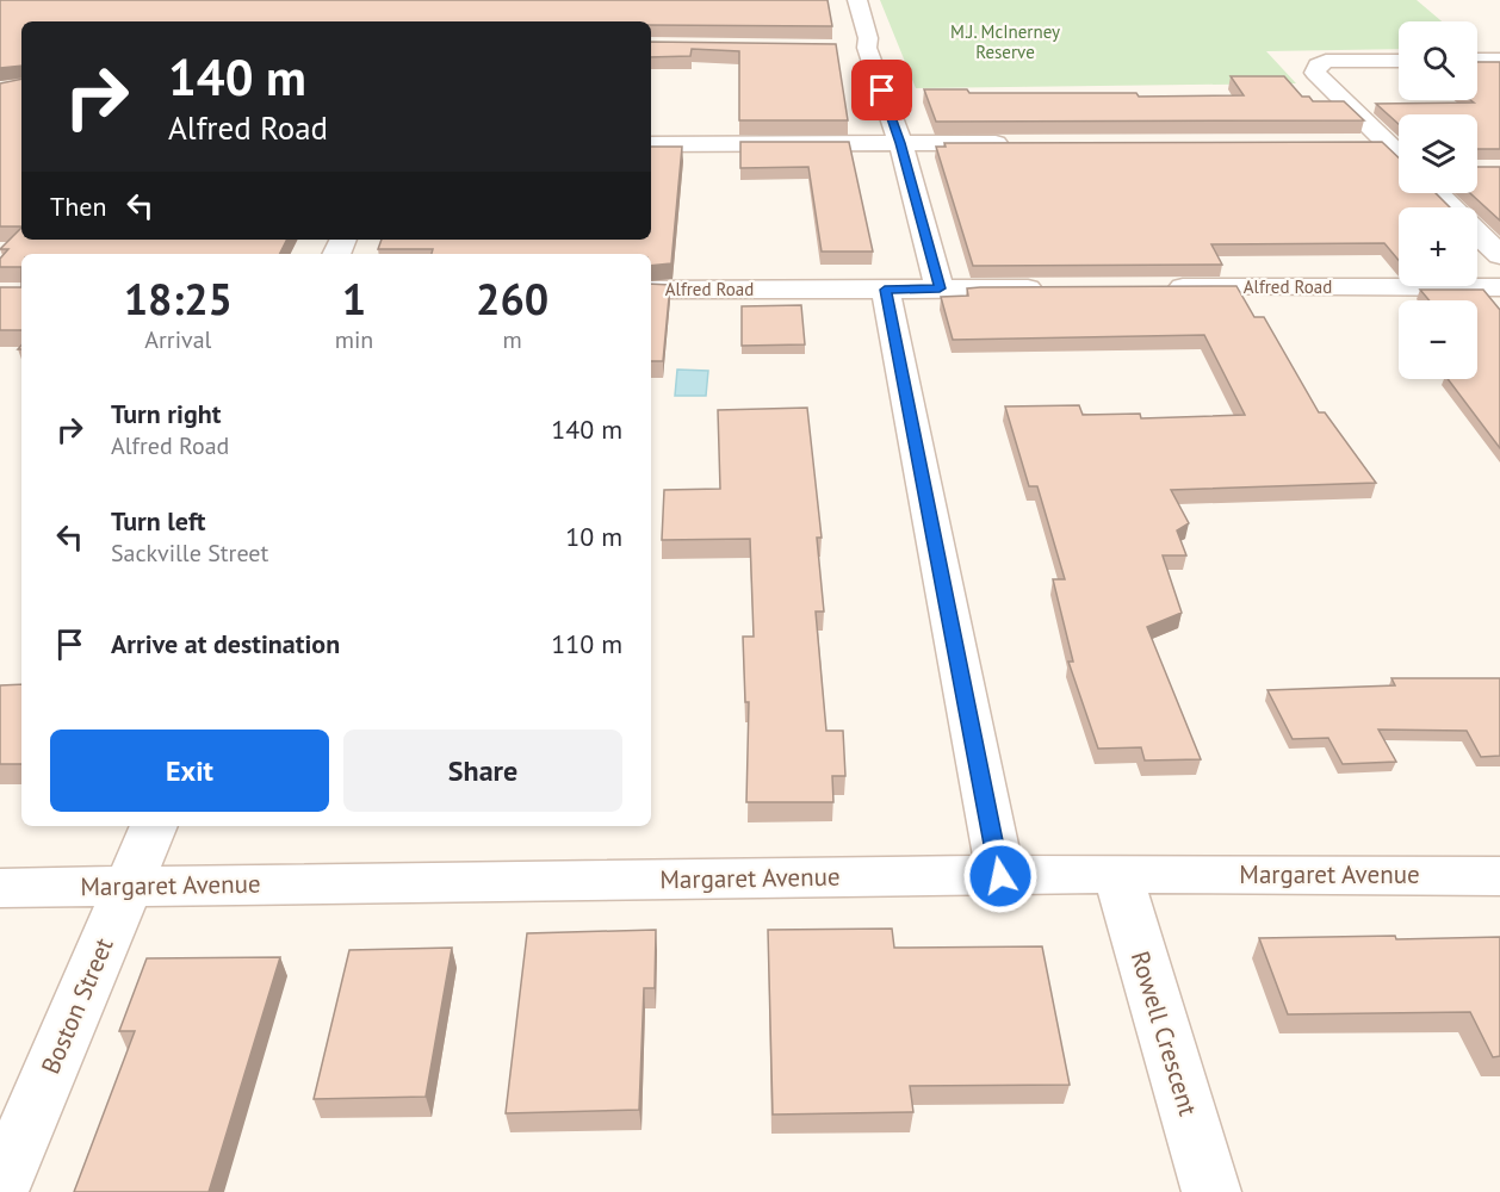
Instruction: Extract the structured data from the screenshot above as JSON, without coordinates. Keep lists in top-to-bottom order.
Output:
{
  "streets": {
    "street": [
      "Alfred Road",
      "Margaret Avenue",
      "Boston Street",
      "Rowell Crescent"
    ]
  },
  "crossings": [
    ["Margaret Avenue", "Boston Street"],
    ["Margaret Avenue", "Rowell Crescent"]
  ],
  "parks": ["M.J. McInerney Reserve"],
  "page": {
    "map_buttons": ["+", "−"],
    "turn": ["140 m", "Alfred Road"],
    "then": "Then",
    "eta": [
      "18:25",
      "Arrival",
      "1",
      "min",
      "260",
      "m"
    ],
    "list": [
      {
        "name": "Turn right",
        "note": "Alfred Road",
        "value": "140 m"
      },
      {
        "name": "Turn left",
        "note": "Sackville Street",
        "value": "10 m"
      },
      {
        "name": "Arrive at destination",
        "value": "110 m"
      }
    ],
    "buttons": ["Exit", "Share"]
  }
}
